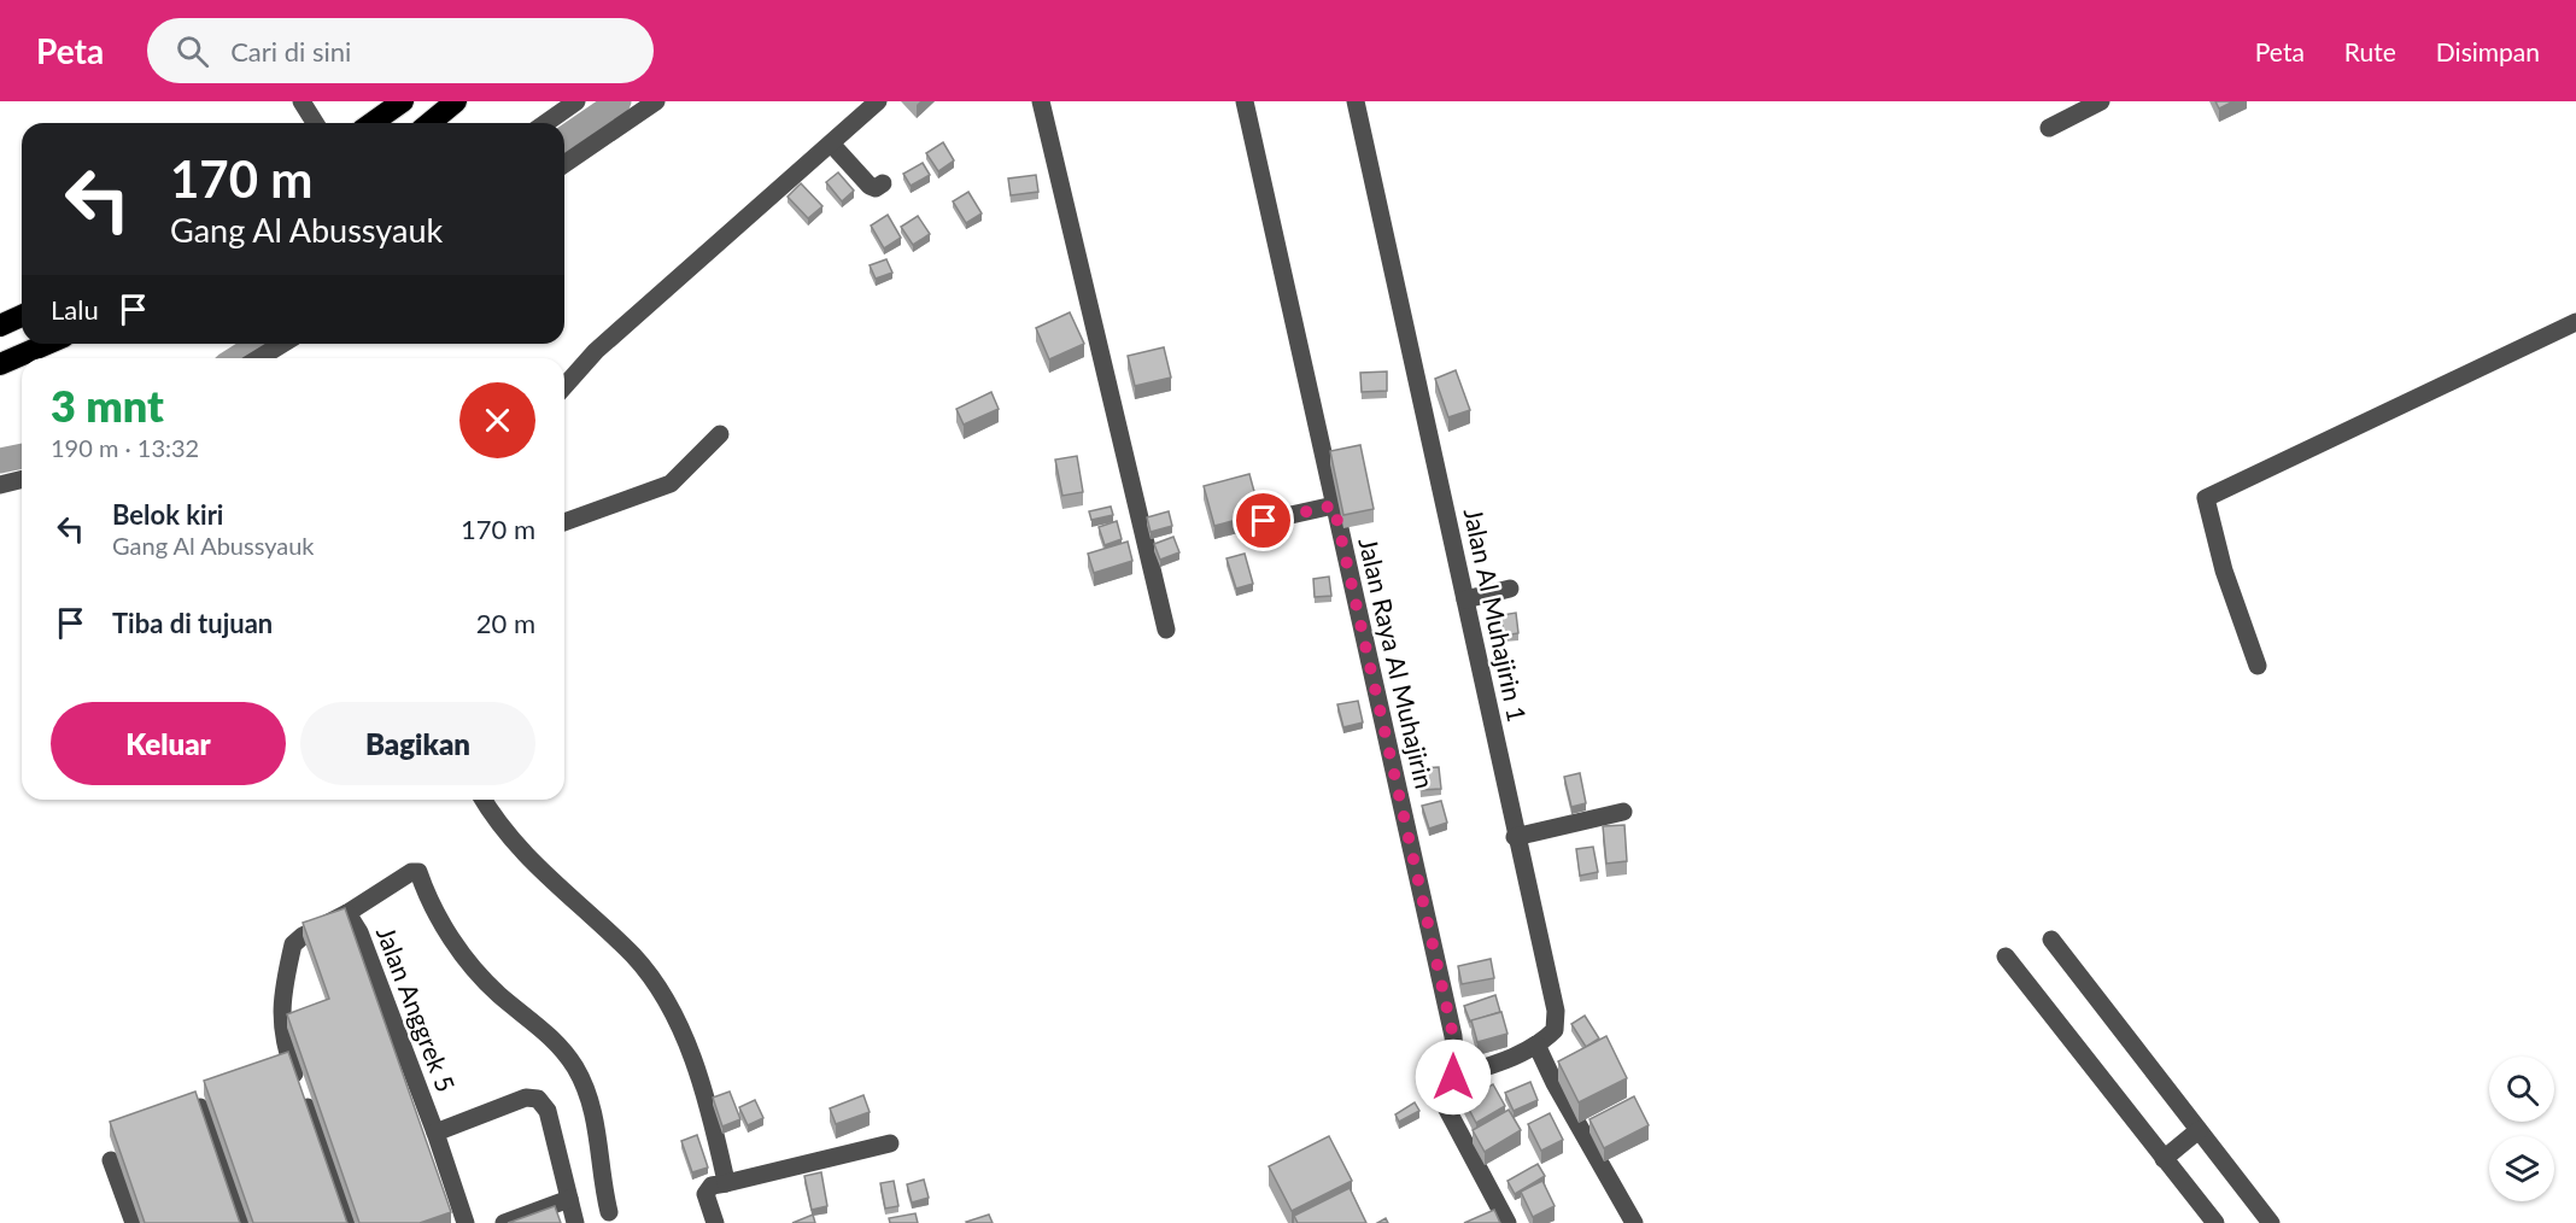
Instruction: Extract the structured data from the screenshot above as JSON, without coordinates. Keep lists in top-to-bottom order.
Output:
{
  "streets": {
    "street": ["Jalan Al Muhajirin 1", "Jalan Raya Al Muhajirin", "Jalan Anggrek 5"]
  },
  "crossings": [
    ["Jalan Al Muhajirin 1", "Jalan Raya Al Muhajirin"]
  ],
  "page": {
    "header": "Peta",
    "search": "Cari di sini",
    "nav": ["Peta", "Rute", "Disimpan"],
    "turn": ["170 m", "Gang Al Abussyauk"],
    "then": "Lalu",
    "heading": ["3 mnt", "190 m · 13:32"],
    "list": [
      {
        "name": "Belok kiri",
        "note": "Gang Al Abussyauk",
        "value": "170 m"
      },
      {
        "name": "Tiba di tujuan",
        "value": "20 m"
      }
    ],
    "buttons": ["Keluar", "Bagikan"]
  }
}
